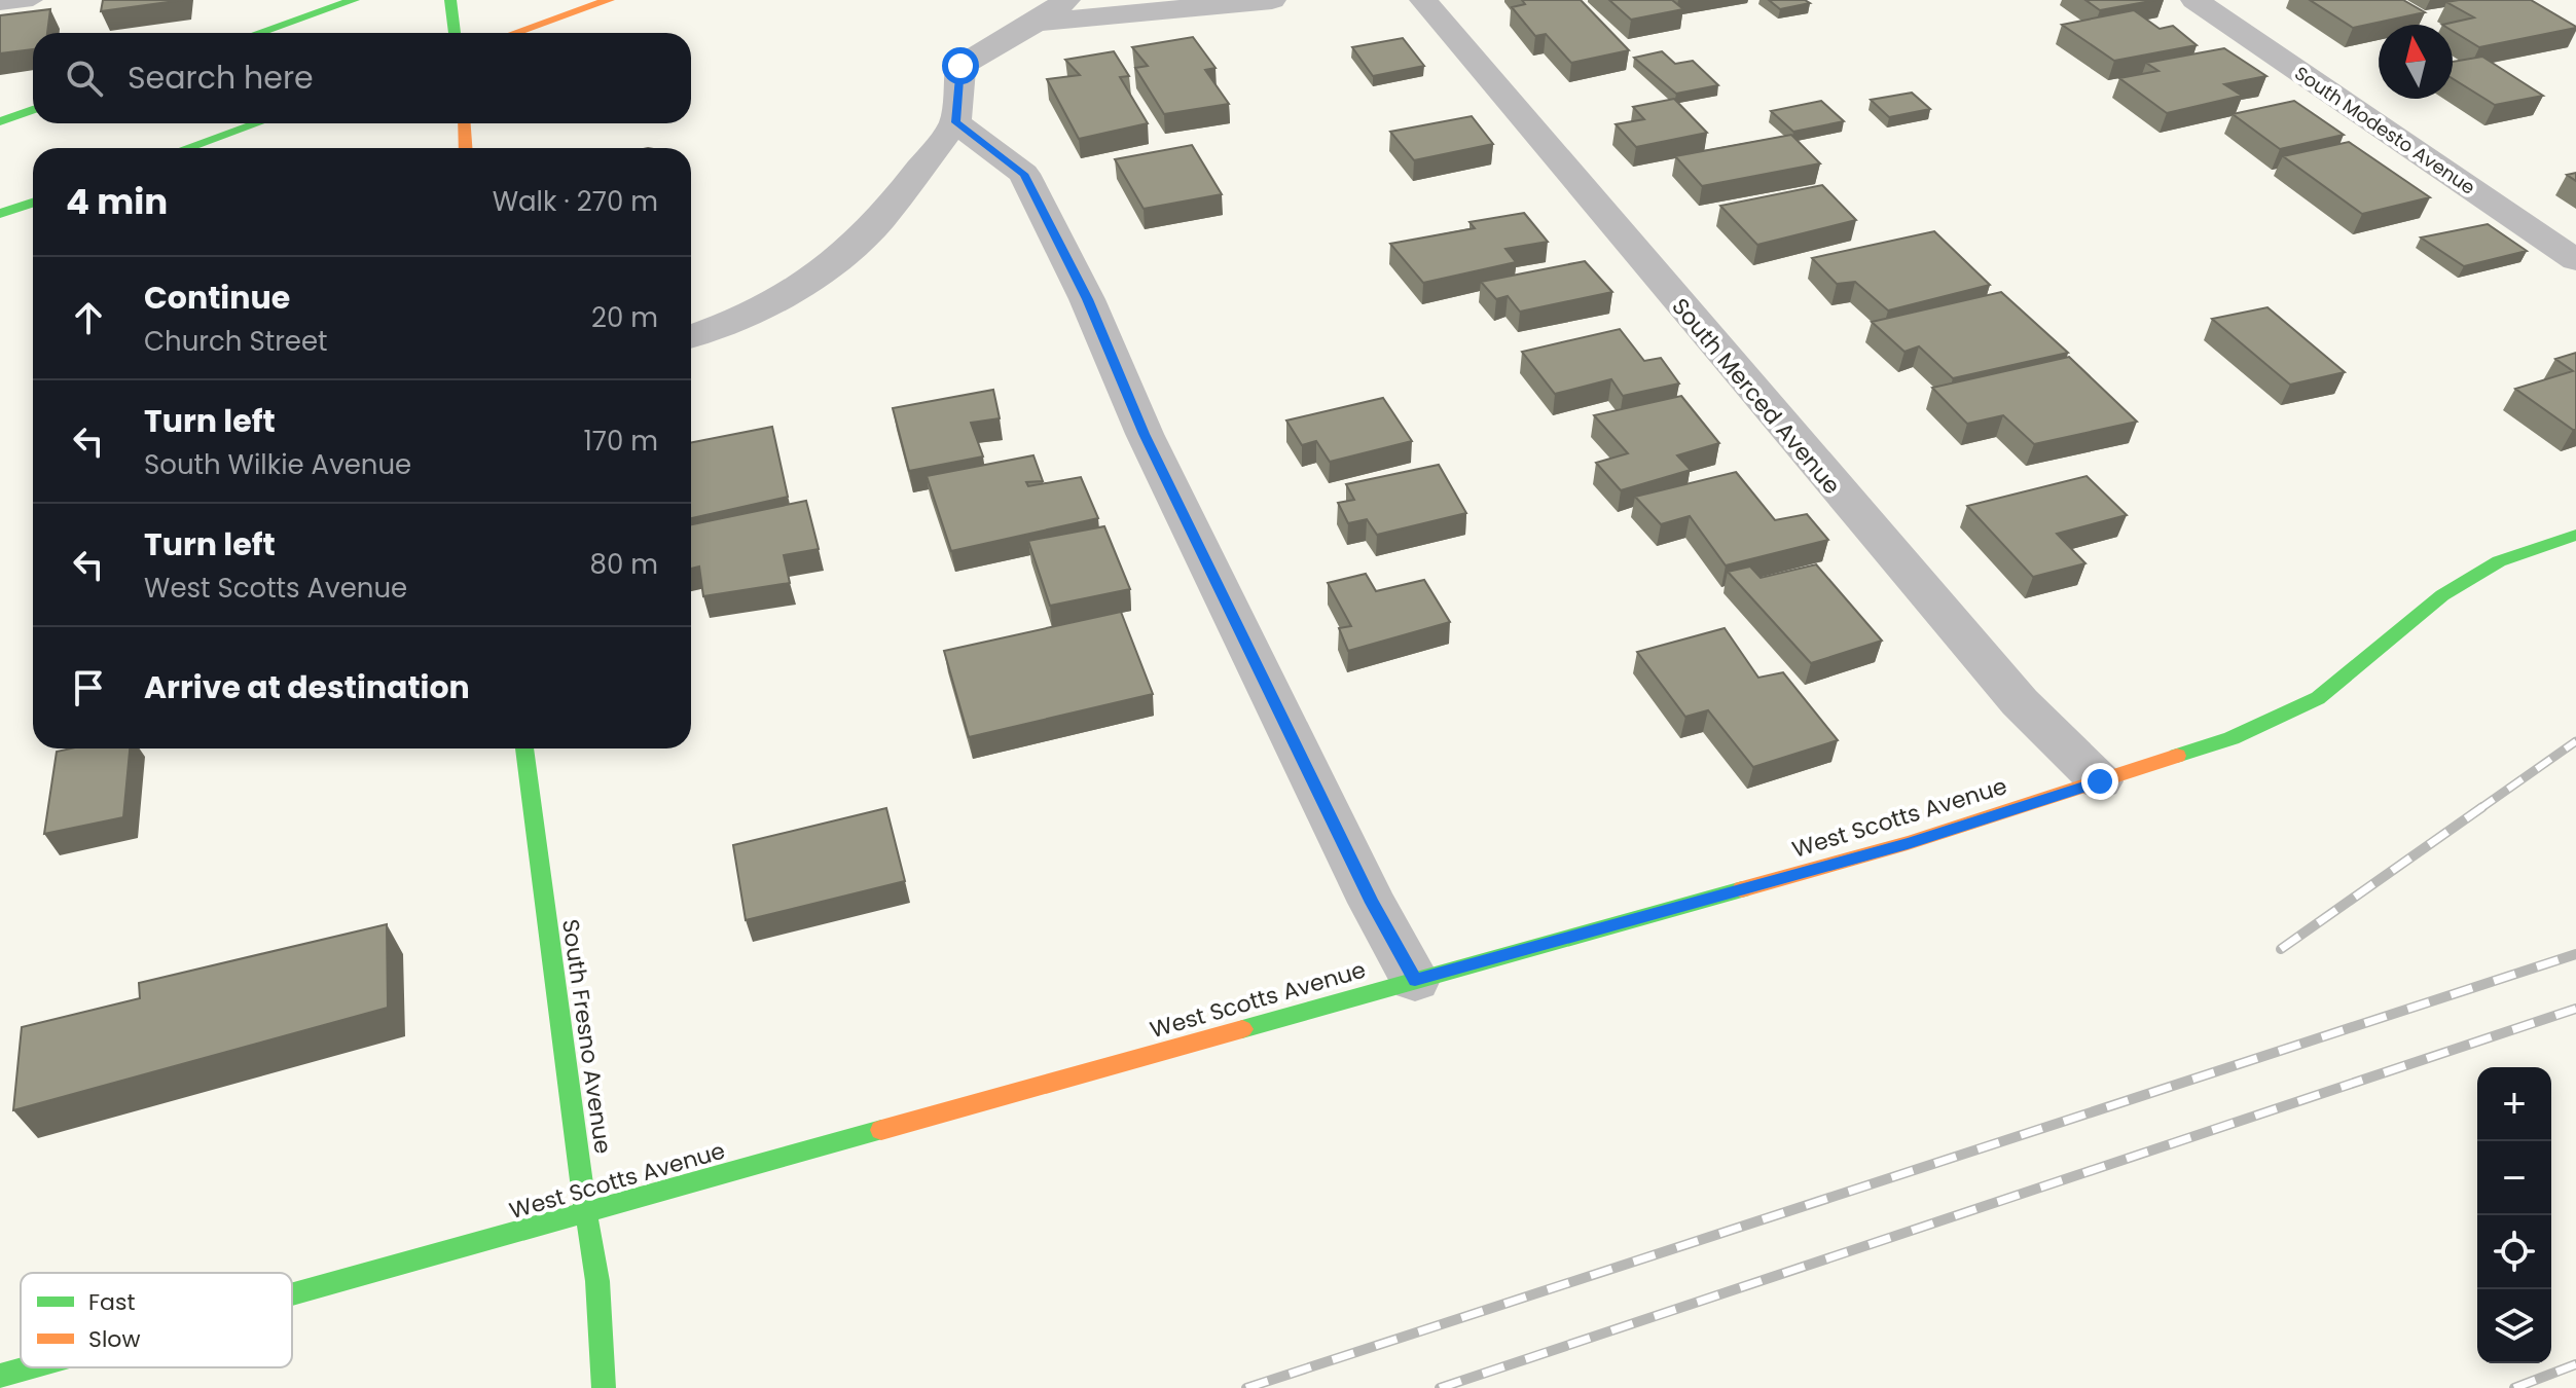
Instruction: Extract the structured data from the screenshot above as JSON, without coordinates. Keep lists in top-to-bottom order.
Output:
{
  "streets": {
    "main road": ["West Scotts Avenue", "South Fresno Avenue"],
    "street": ["South Modesto Avenue", "South Merced Avenue"]
  },
  "crossings": [
    ["South Merced Avenue", "West Scotts Avenue"],
    ["West Scotts Avenue", "South Fresno Avenue"]
  ],
  "legend": ["Fast", "Slow"],
  "north": "top",
  "page": {
    "search": "Search here",
    "heading": ["4 min", "Walk · 270 m"],
    "list": [
      ["Continue", "Church Street", "20 m"],
      ["Turn left", "South Wilkie Avenue", "170 m"],
      ["Turn left", "West Scotts Avenue", "80 m"],
      "Arrive at destination"
    ],
    "map_buttons": ["+", "−"]
  }
}
